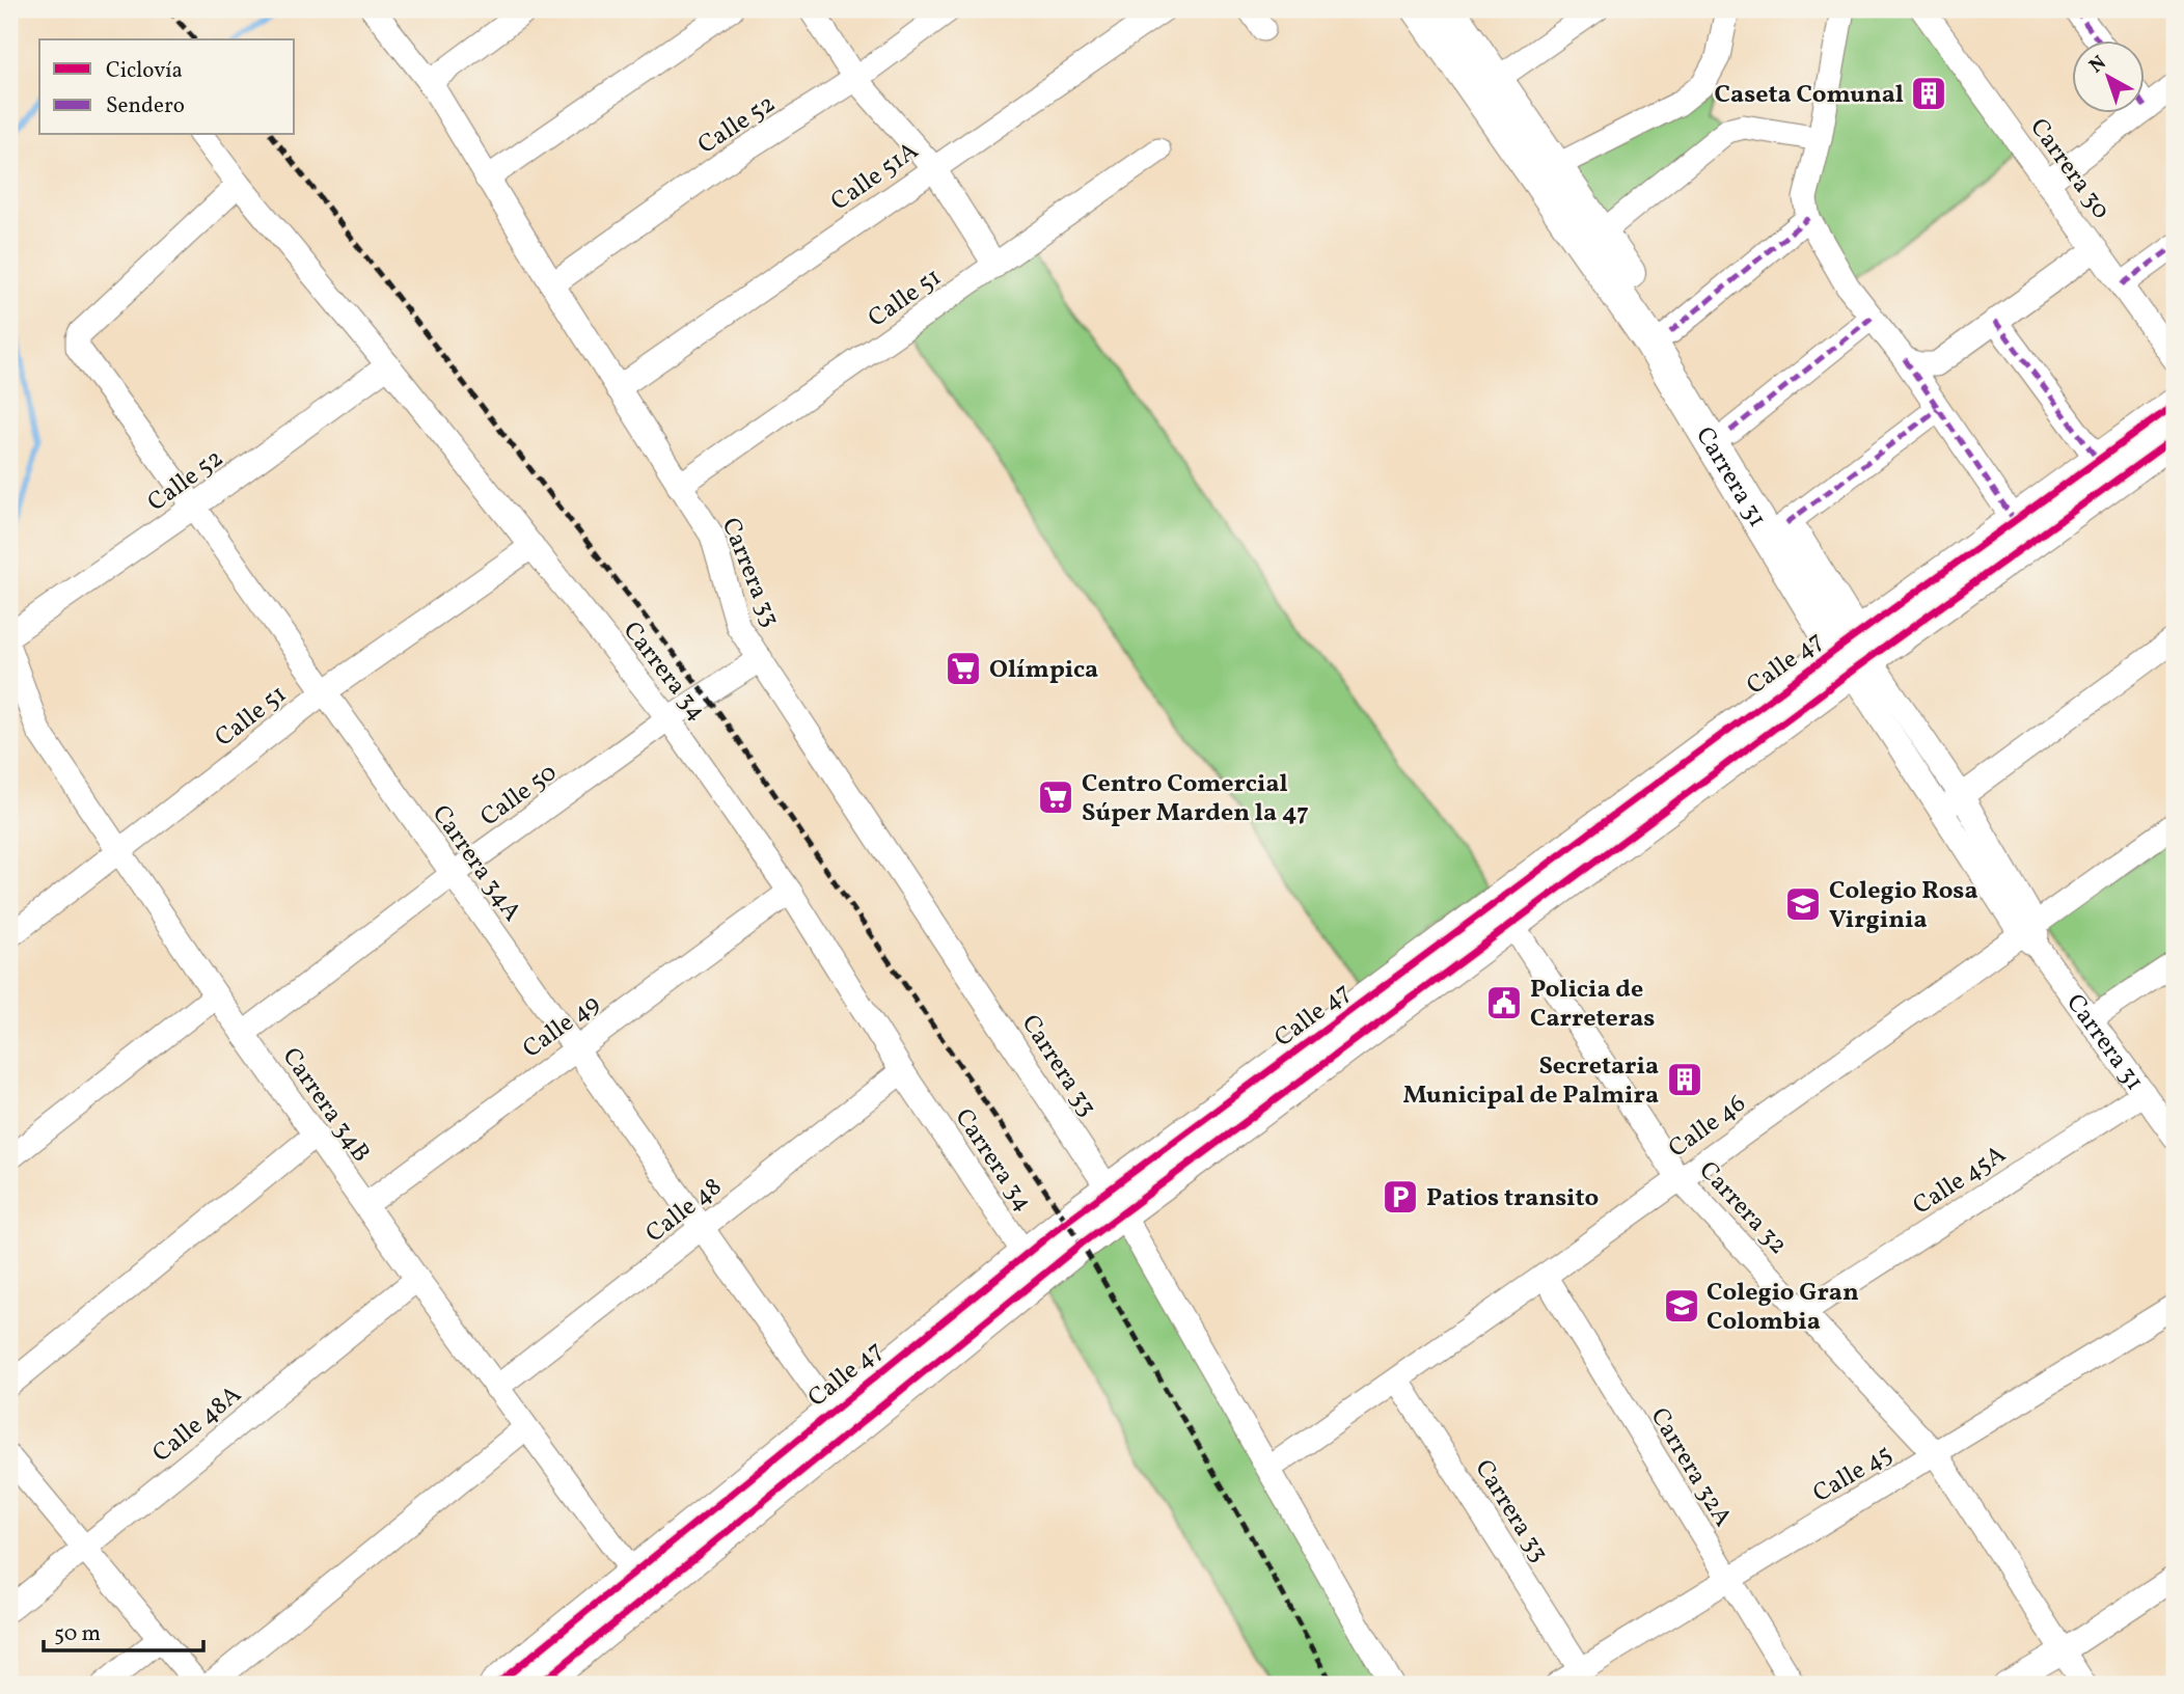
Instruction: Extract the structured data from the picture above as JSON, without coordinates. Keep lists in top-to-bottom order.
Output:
{
  "streets": {
    "main road": ["Carrera 31", "Calle 47"],
    "street": [
      "Calle 52",
      "Carrera 30",
      "Calle 51A",
      "Calle 51",
      "Carrera 33",
      "Carrera 34",
      "Calle 50",
      "Carrera 34A",
      "Calle 49",
      "Carrera 34B",
      "Calle 46",
      "Calle 45A",
      "Carrera 32",
      "Calle 48",
      "Calle 48A",
      "Carrera 32A",
      "Calle 45"
    ]
  },
  "crossings": [
    ["Calle 52", "Carrera 33"],
    ["Calle 52", "Carrera 34"],
    ["Calle 52", "Carrera 34A"],
    ["Calle 51A", "Carrera 33"],
    ["Calle 51", "Carrera 33"],
    ["Calle 51", "Carrera 34"],
    ["Calle 51", "Carrera 34A"],
    ["Calle 51", "Carrera 34B"],
    ["Carrera 31", "Calle 47"],
    ["Carrera 31", "Calle 46"],
    ["Carrera 31", "Calle 45A"],
    ["Carrera 33", "Calle 47"],
    ["Carrera 33", "Calle 50"],
    ["Carrera 33", "Calle 46"],
    ["Carrera 33", "Calle 45"],
    ["Calle 47", "Carrera 34"],
    ["Calle 47", "Carrera 34A"],
    ["Calle 47", "Carrera 34B"],
    ["Calle 47", "Carrera 32"],
    ["Carrera 34", "Calle 50"],
    ["Carrera 34", "Carrera 34A"],
    ["Carrera 34", "Calle 49"],
    ["Carrera 34", "Calle 48"],
    ["Calle 50", "Carrera 34A"],
    ["Calle 50", "Carrera 34B"],
    ["Carrera 34A", "Calle 49"],
    ["Carrera 34A", "Calle 48"],
    ["Calle 49", "Carrera 34B"],
    ["Carrera 34B", "Calle 48"],
    ["Carrera 34B", "Calle 48A"],
    ["Calle 46", "Carrera 32"],
    ["Calle 46", "Carrera 32A"],
    ["Calle 45A", "Carrera 32"],
    ["Carrera 32", "Calle 45"],
    ["Carrera 32A", "Calle 45"]
  ],
  "places": {
    "building": ["Caseta Comunal", "Secretaria Municipal de Palmira"],
    "supermarket": ["Olímpica", "Centro Comercial Súper Marden la 47"],
    "school or university": ["Colegio Rosa Virginia", "Colegio Gran Colombia"],
    "public building": ["Policia de Carreteras"],
    "parking": ["Patios transito"]
  },
  "legend": ["Ciclovía", "Sendero"],
  "scale_bar": "50 m",
  "north": "top left"
}
